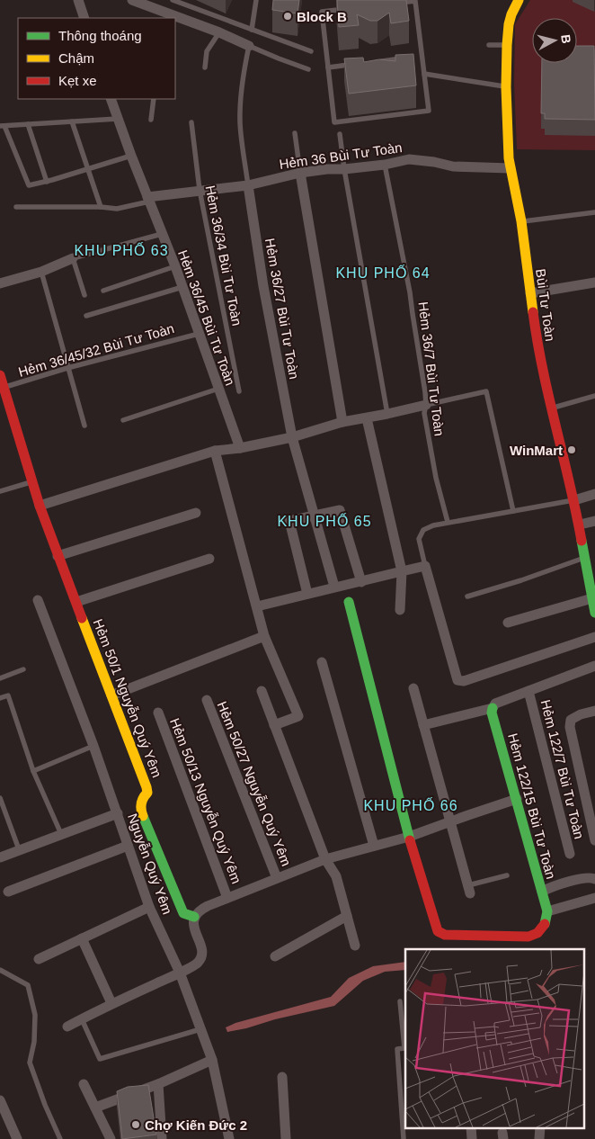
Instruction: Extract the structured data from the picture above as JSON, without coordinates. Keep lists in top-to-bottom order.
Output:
{
  "streets": {
    "street": [
      "Hẻm 36 Bùi Tư Toàn",
      "Bùi Tư Toàn",
      "Hẻm 36/27 Bùi Tư Toàn",
      "Hẻm 36/45 Bùi Tư Toàn",
      "Hẻm 50/1 Nguyễn Quý Yêm",
      "Hẻm 122/7 Bùi Tư Toàn",
      "Hẻm 50/27 Nguyễn Quý Yêm",
      "Hẻm 50/13 Nguyễn Quý Yêm",
      "Hẻm 122/15 Bùi Tư Toàn",
      "Nguyễn Quý Yêm"
    ],
    "lane": ["Hẻm 36/34 Bùi Tư Toàn", "Hẻm 36/45/32 Bùi Tư Toàn", "Hẻm 36/7 Bùi Tư Toàn"]
  },
  "crossings": [
    ["Hẻm 36 Bùi Tư Toàn", "Hẻm 36/34 Bùi Tư Toàn"],
    ["Hẻm 36 Bùi Tư Toàn", "Bùi Tư Toàn"],
    ["Hẻm 36 Bùi Tư Toàn", "Hẻm 36/27 Bùi Tư Toàn"],
    ["Hẻm 36 Bùi Tư Toàn", "Hẻm 36/45 Bùi Tư Toàn"],
    ["Hẻm 36 Bùi Tư Toàn", "Hẻm 36/7 Bùi Tư Toàn"],
    ["Hẻm 36/45 Bùi Tư Toàn", "Hẻm 36/45/32 Bùi Tư Toàn"],
    ["Hẻm 36/45/32 Bùi Tư Toàn", "Hẻm 50/1 Nguyễn Quý Yêm"]
  ],
  "districts": [
    "KHU PHỐ 63",
    "KHU PHỐ 64",
    "KHU PHỐ 65",
    "KHU PHỐ 66"
  ],
  "places": ["Block B", "WinMart", "Chợ Kiến Đức 2"],
  "legend": ["Thông thoáng", "Chậm", "Kẹt xe"],
  "north": "right"
}
